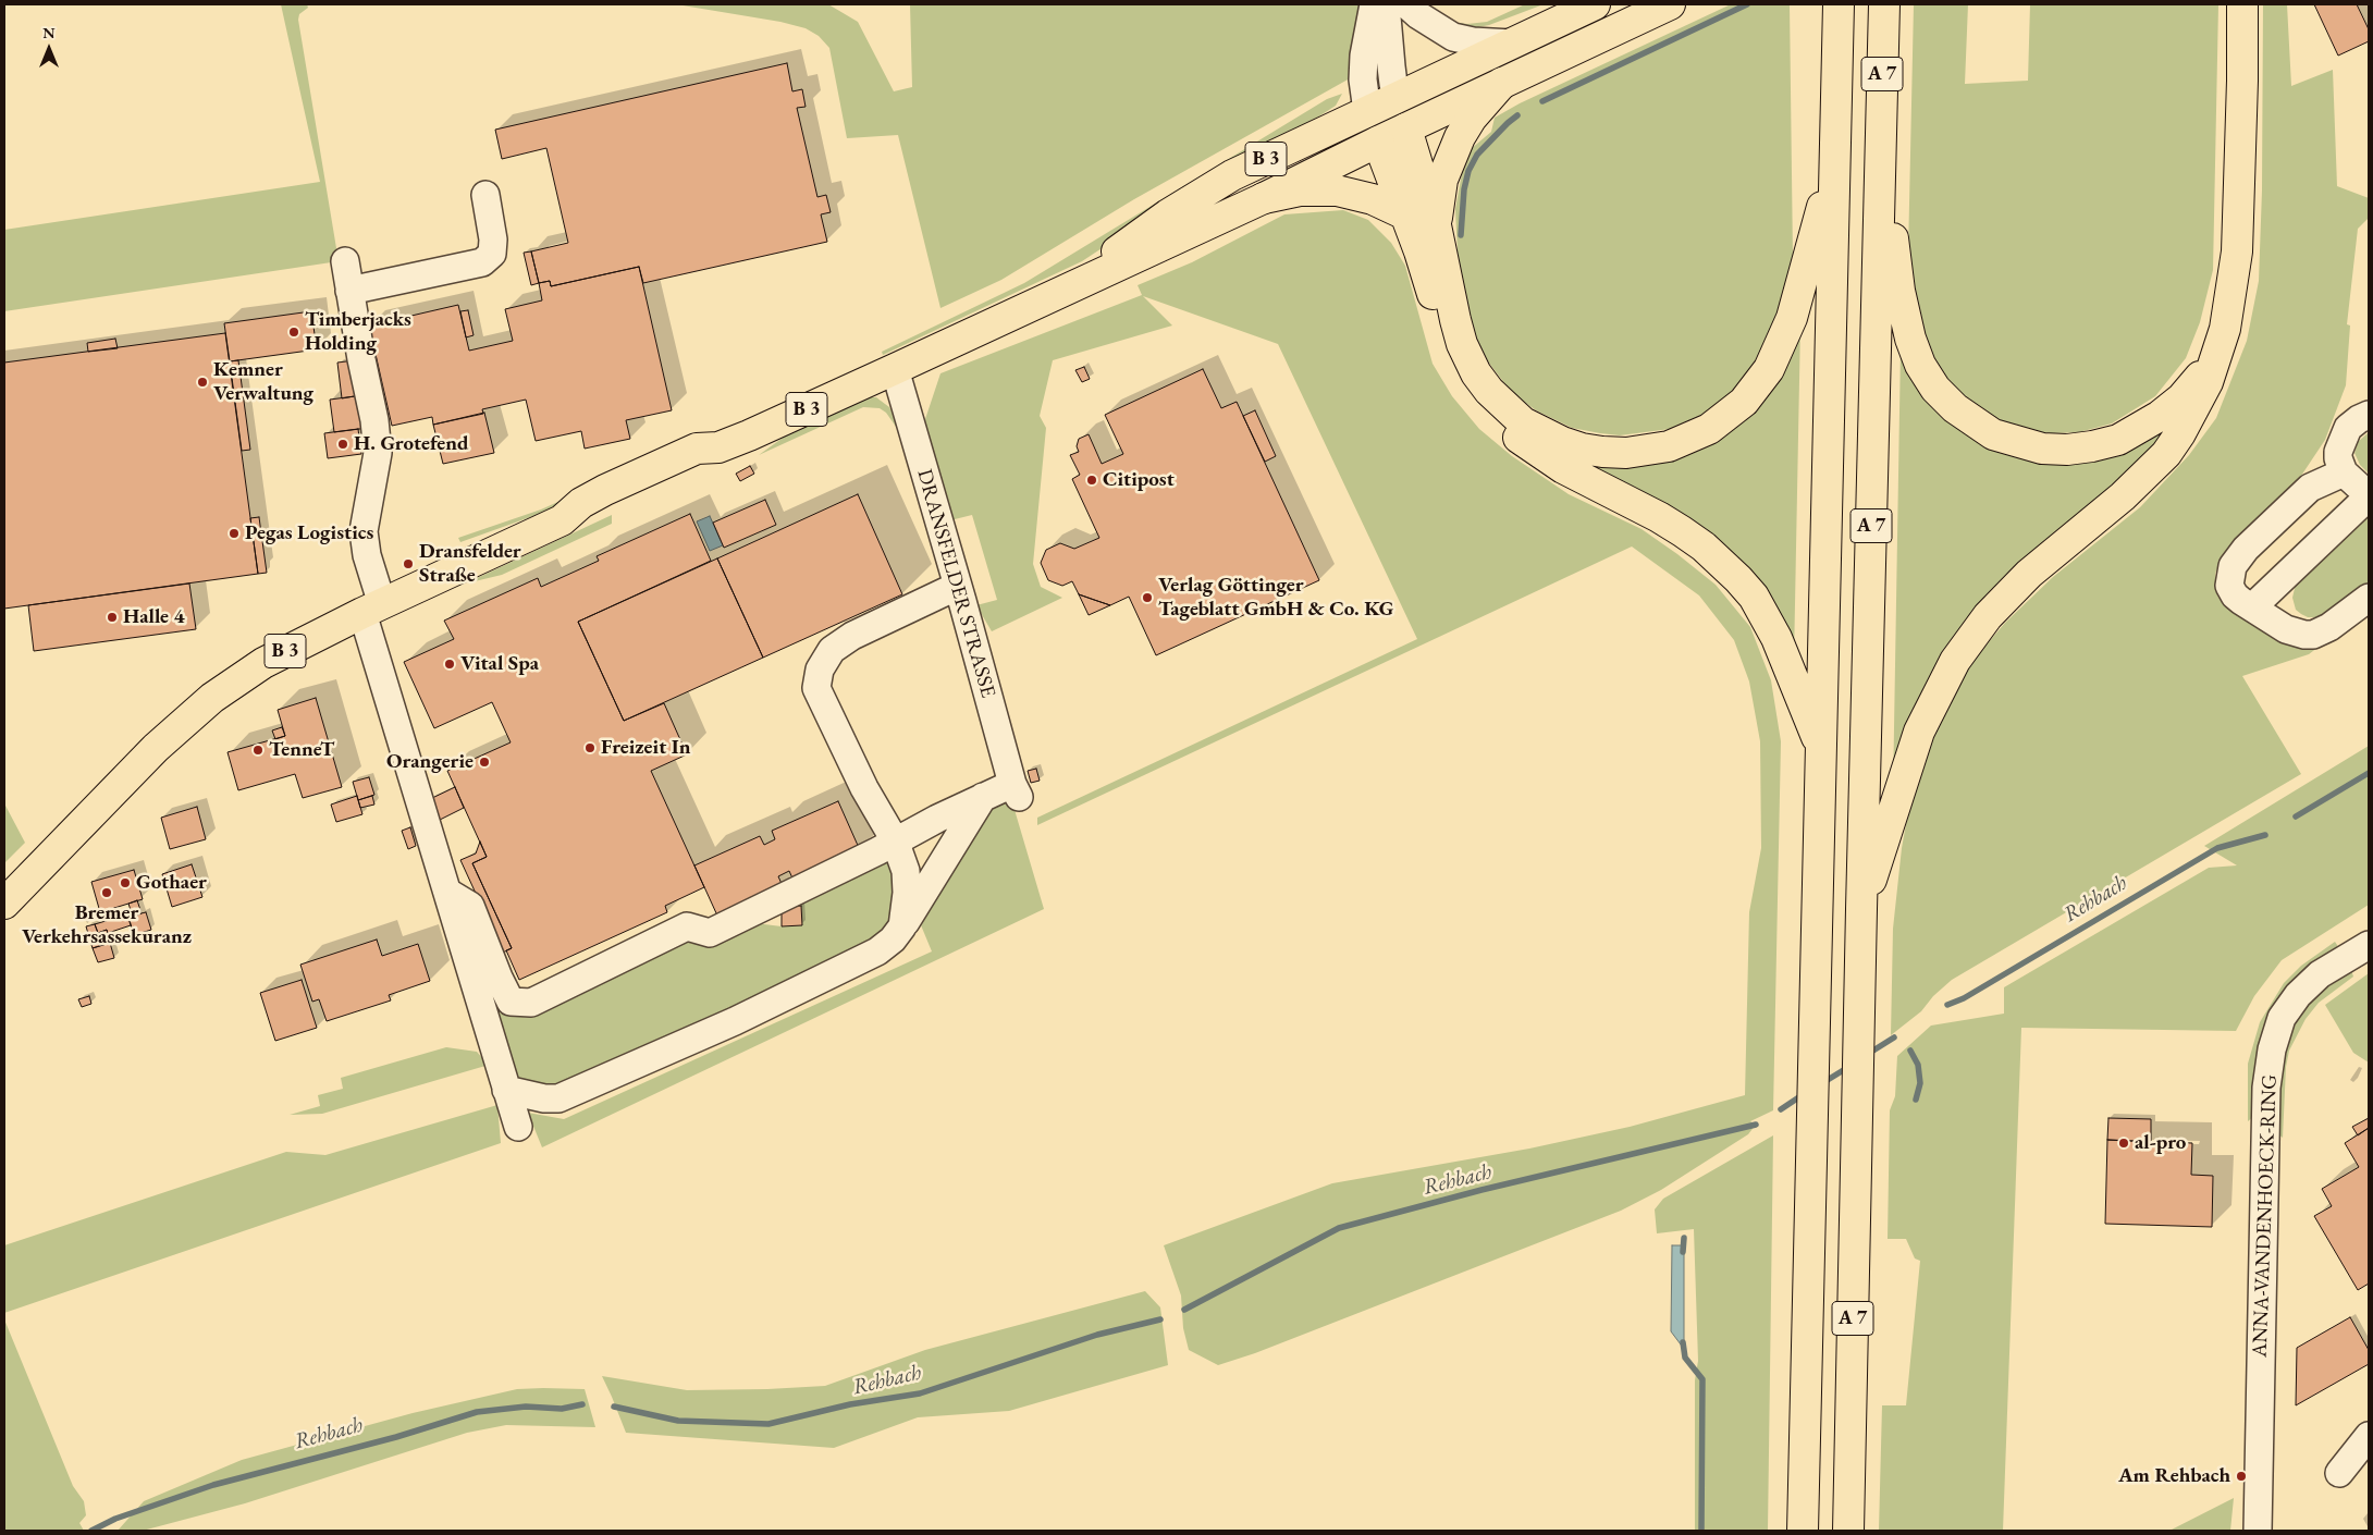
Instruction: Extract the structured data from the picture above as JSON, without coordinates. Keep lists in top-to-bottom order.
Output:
{
  "streets": {
    "main road": ["A 7", "B 3"],
    "street": ["DRANSFELDER STRASSE", "ANNA-VANDENHOECK-RING"]
  },
  "crossings": [
    ["B 3", "DRANSFELDER STRASSE"]
  ],
  "water": ["Rehbach"],
  "places": [
    "Timberjacks Holding",
    "Kemner Verwaltung",
    "H. Grotefend",
    "Citipost",
    "Pegas Logistics",
    "Dransfelder Straße",
    "Verlag Göttinger Tageblatt GmbH & Co. KG",
    "Halle 4",
    "Vital Spa",
    "Freizeit In",
    "TenneT",
    "Orangerie",
    "Gothaer",
    "Bremer Verkehrsassekuranz",
    "al-pro",
    "Am Rehbach"
  ],
  "north": "top"
}
